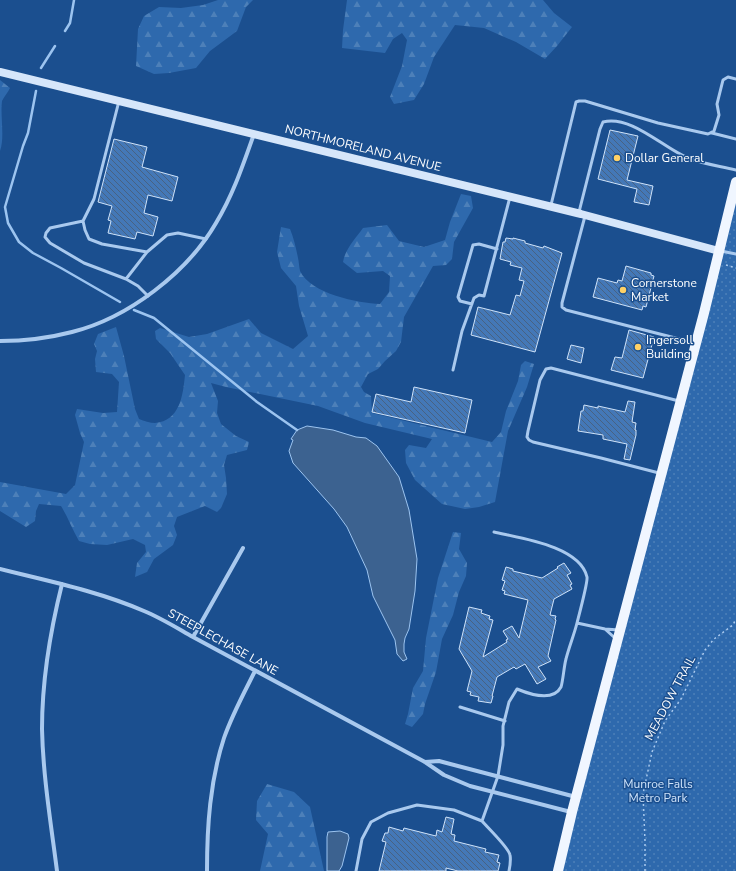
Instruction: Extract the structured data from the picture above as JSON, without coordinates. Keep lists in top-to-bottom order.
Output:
{
  "streets": {
    "street": ["NORTHMORELAND AVENUE", "STEEPLECHASE LANE"],
    "path": ["MEADOW TRAIL"]
  },
  "parks": ["Munroe Falls Metro Park"],
  "places": ["Dollar General", "Cornerstone Market", "Ingersoll Building"]
}
